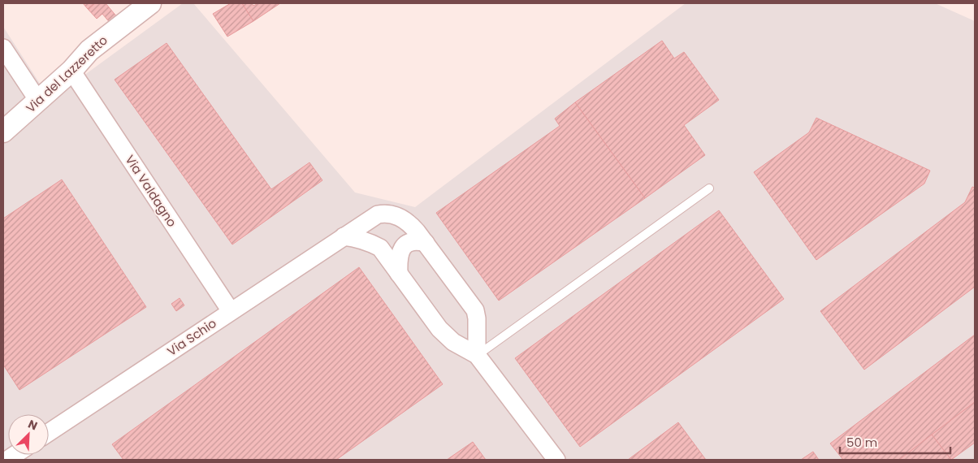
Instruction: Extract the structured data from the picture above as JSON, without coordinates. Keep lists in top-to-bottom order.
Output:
{
  "streets": {
    "street": ["Via del Lazzeretto", "Via Valdagno", "Via Schio"]
  },
  "crossings": [
    ["Via del Lazzeretto", "Via Valdagno"],
    ["Via Valdagno", "Via Schio"]
  ],
  "scale_bar": "50 m",
  "north": "top right"
}
